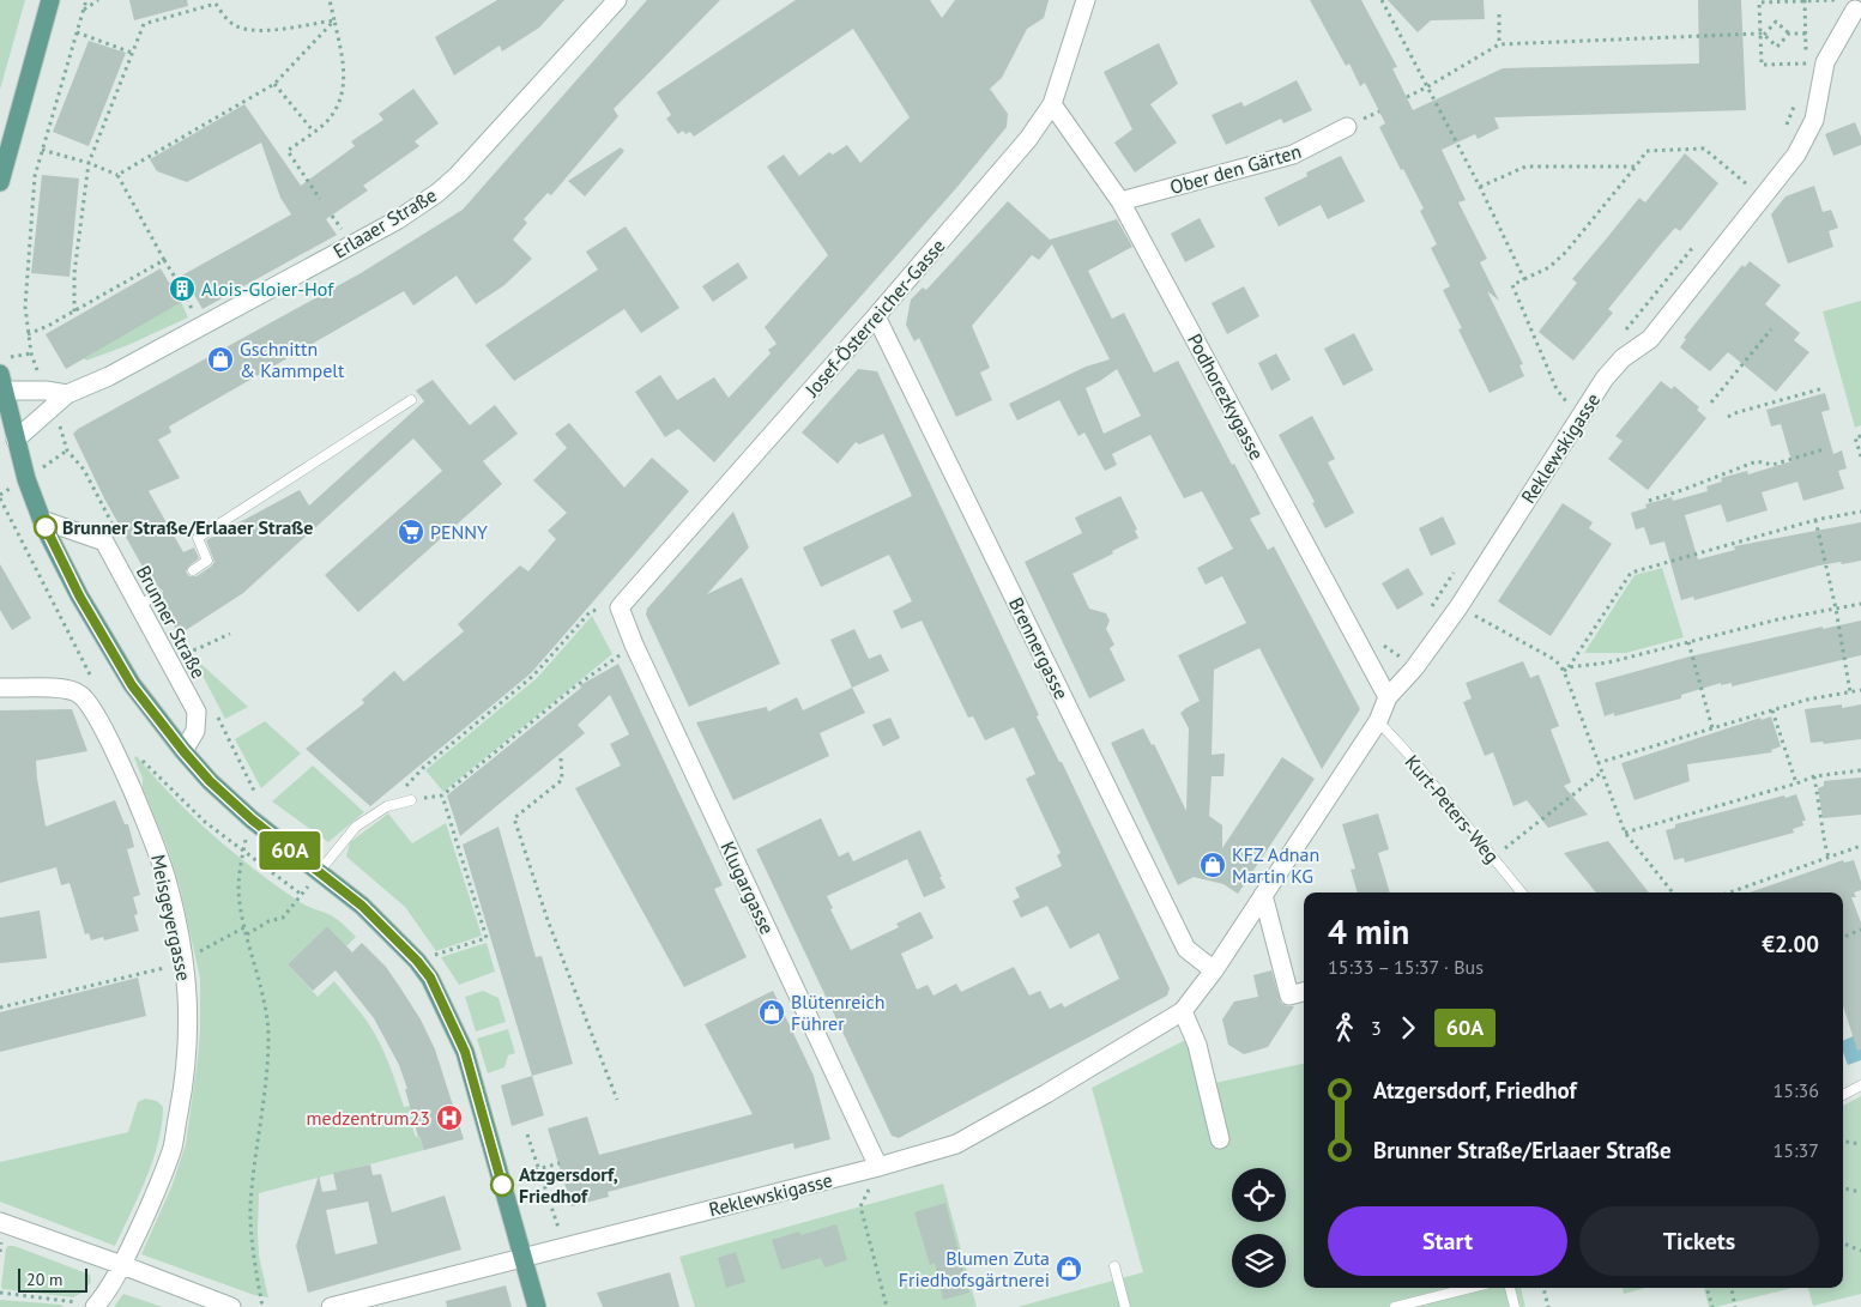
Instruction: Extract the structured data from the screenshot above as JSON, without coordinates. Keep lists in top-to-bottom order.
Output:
{
  "streets": {
    "street": [
      "Ober den Gärten",
      "Erlaaer Straße",
      "Josef-Österreicher-Gasse",
      "Podhorezkygasse",
      "Reklewskigasse",
      "Brunner Straße",
      "Brennergasse",
      "Klugargasse",
      "Meisgeyergasse"
    ],
    "lane": ["Kurt-Peters-Weg"]
  },
  "crossings": [
    ["Ober den Gärten", "Podhorezkygasse"],
    ["Josef-Österreicher-Gasse", "Podhorezkygasse"],
    ["Josef-Österreicher-Gasse", "Brennergasse"],
    ["Josef-Österreicher-Gasse", "Klugargasse"],
    ["Podhorezkygasse", "Reklewskigasse"],
    ["Reklewskigasse", "Brennergasse"],
    ["Reklewskigasse", "Kurt-Peters-Weg"],
    ["Reklewskigasse", "Klugargasse"]
  ],
  "places": {
    "building": ["Alois-Gloier-Hof"],
    "shop": [
      "Gschnittn & Kammpelt",
      "KFZ Adnan Martin KG",
      "Blütenreich Führer",
      "Blumen Zuta Friedhofsgärtnerei"
    ],
    "other": ["Brunner Straße/Erlaaer Straße", "Atzgersdorf, Friedhof"],
    "supermarket": ["PENNY"],
    "hospital": ["medzentrum23"]
  },
  "lines": ["bus line 60A"],
  "scale_bar": "20 m",
  "page": {
    "on_map": "60A",
    "heading": ["4 min", "15:33 – 15:37 · Bus", "€2.00"],
    "legs": ["3", "60A"],
    "list": [
      {
        "name": "Atzgersdorf, Friedhof",
        "value": "15:36"
      },
      {
        "name": "Brunner Straße/Erlaaer Straße",
        "value": "15:37"
      }
    ],
    "buttons": ["Start", "Tickets"],
    "scale": "20 m"
  }
}
